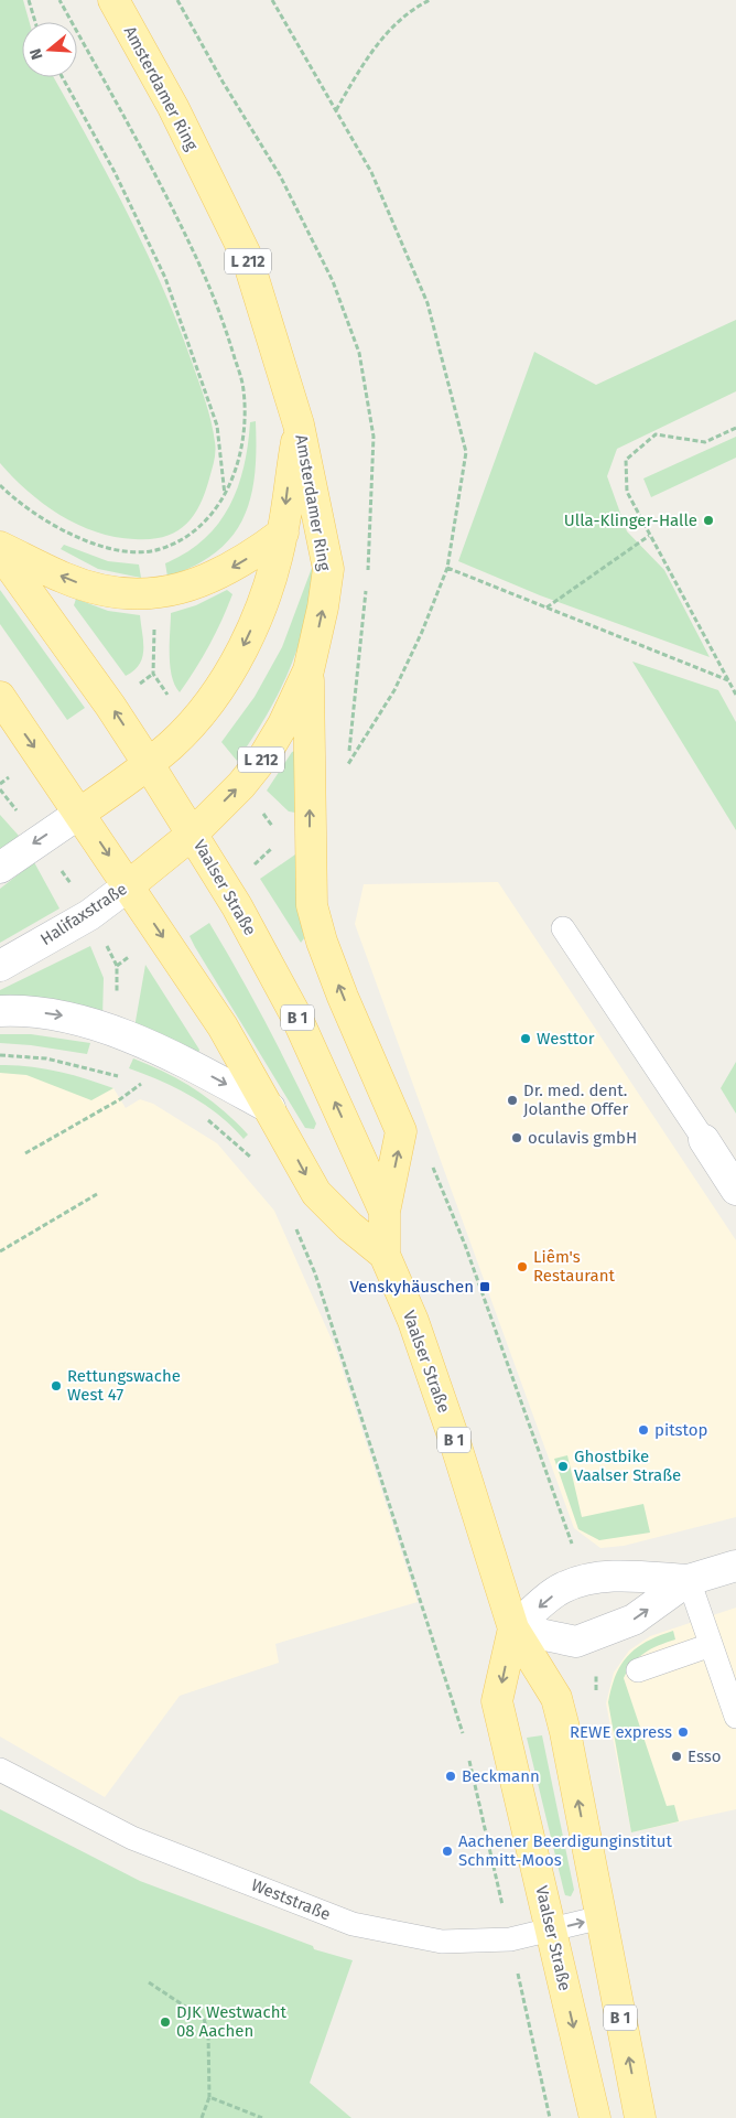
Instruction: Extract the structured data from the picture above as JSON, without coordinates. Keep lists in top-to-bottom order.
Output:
{
  "streets": {
    "main road": [
      "Amsterdamer Ring",
      "L 212",
      "Vaalser Straße",
      "Halifaxstraße",
      "B 1"
    ],
    "lane": ["Weststraße"]
  },
  "crossings": [
    ["Amsterdamer Ring", "Vaalser Straße"],
    ["Amsterdamer Ring", "Halifaxstraße"],
    ["Vaalser Straße", "Halifaxstraße"],
    ["Vaalser Straße", "Weststraße"]
  ],
  "places": {
    "other": [
      "Ulla-Klinger-Halle",
      "Westtor",
      "Dr. med. dent. Jolanthe Offer",
      "oculavis gmbH",
      "Liêm's Restaurant",
      "Rettungswache West 47",
      "pitstop",
      "Ghostbike Vaalser Straße",
      "REWE express",
      "Esso",
      "Beckmann",
      "Aachener Beerdigunginstitut Schmitt-Moos",
      "DJK Westwacht 08 Aachen"
    ],
    "transit": ["Venskyhäuschen"]
  },
  "north": "left"
}
